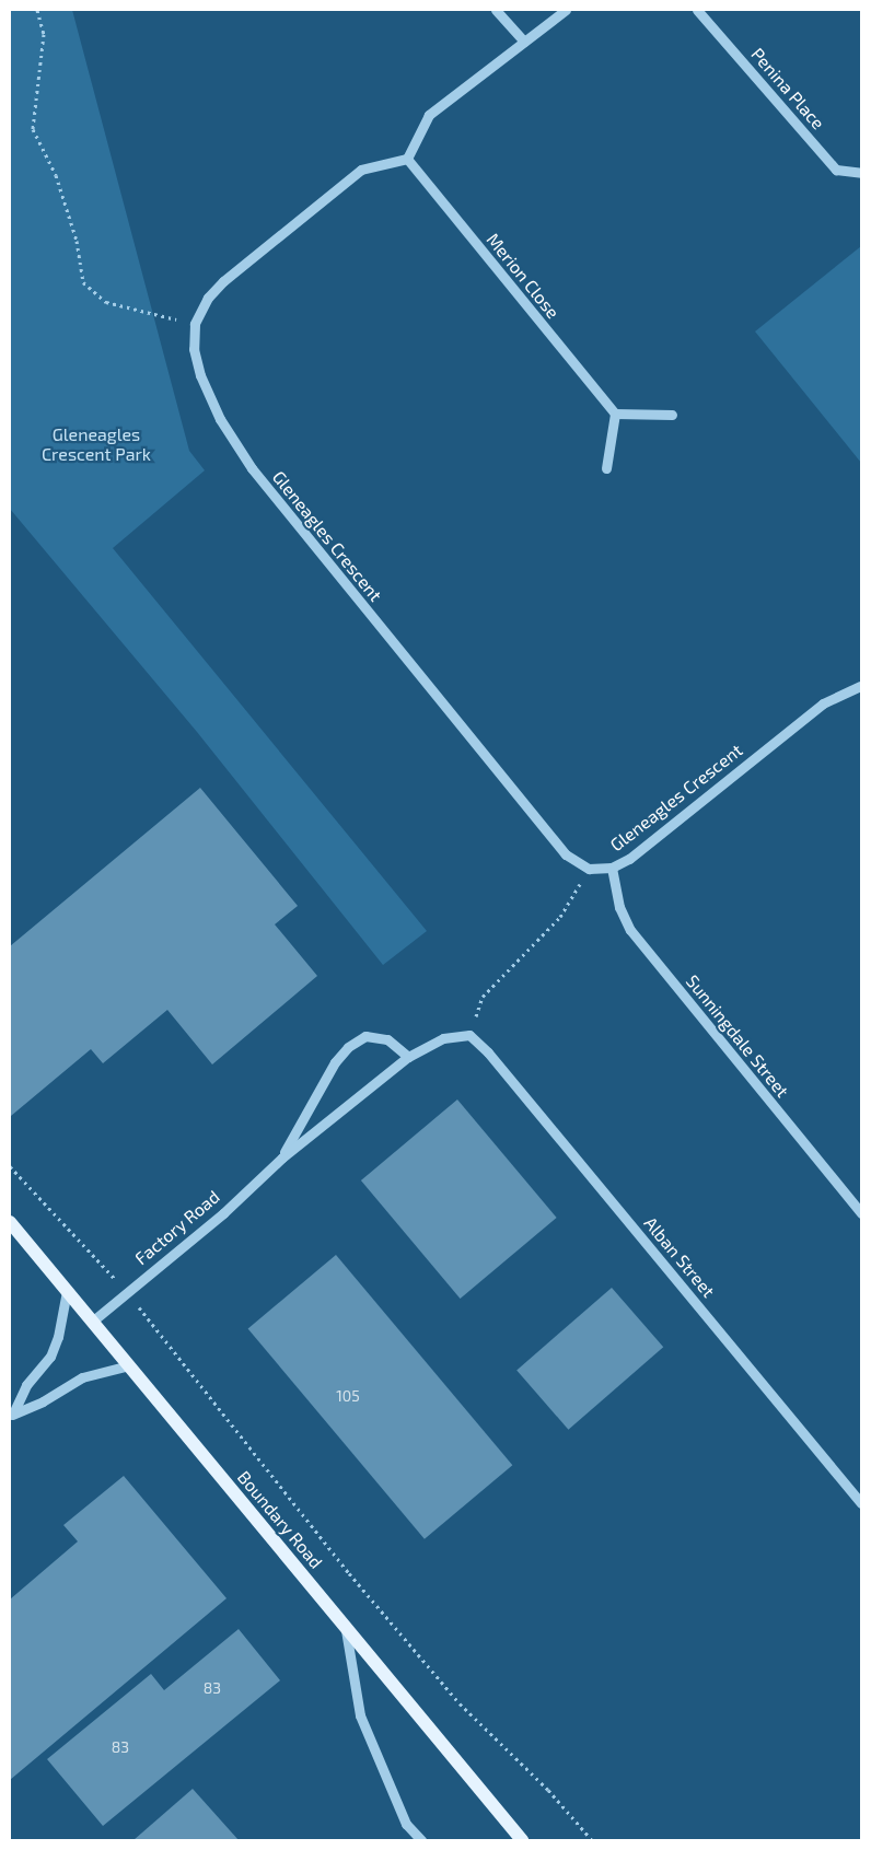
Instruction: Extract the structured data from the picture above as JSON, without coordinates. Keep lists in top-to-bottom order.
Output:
{
  "streets": {
    "main road": ["Boundary Road"],
    "street": [
      "Penina Place",
      "Merion Close",
      "Gleneagles Crescent",
      "Sunningdale Street",
      "Factory Road",
      "Alban Street"
    ]
  },
  "crossings": [
    ["Merion Close", "Gleneagles Crescent"],
    ["Gleneagles Crescent", "Sunningdale Street"],
    ["Factory Road", "Alban Street"],
    ["Factory Road", "Boundary Road"]
  ],
  "parks": ["Gleneagles Crescent Park"],
  "house_numbers": ["105", "83", "83"]
}
